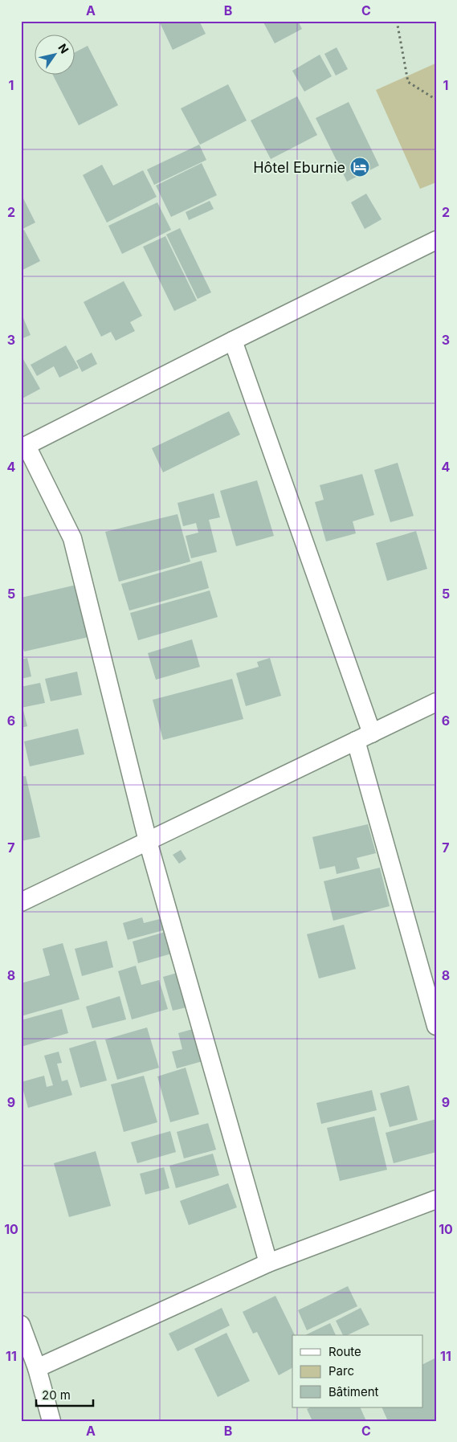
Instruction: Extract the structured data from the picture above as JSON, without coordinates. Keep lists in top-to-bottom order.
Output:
{
  "places": {
    "hotel": ["Hôtel Eburnie"]
  },
  "legend": ["Route", "Parc", "Bâtiment"],
  "scale_bar": "20 m",
  "north": "top right",
  "grid": {
    "columns": ["A", "B", "C"],
    "rows": [
      "1",
      "2",
      "3",
      "4",
      "5",
      "6",
      "7",
      "8",
      "9",
      "10",
      "11"
    ]
  }
}
